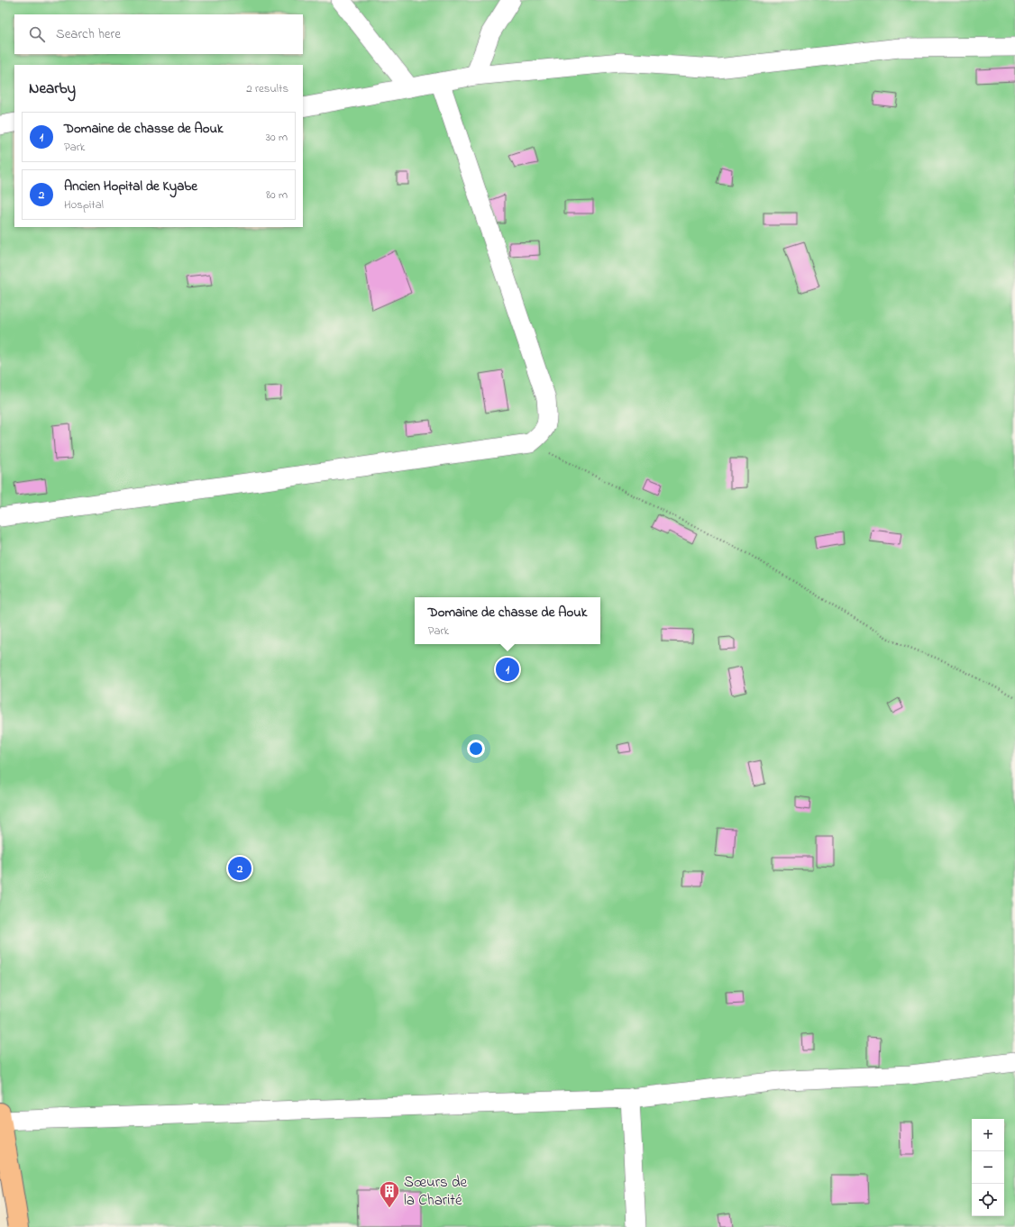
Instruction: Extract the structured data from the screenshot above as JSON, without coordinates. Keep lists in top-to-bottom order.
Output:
{
  "places": {
    "building": ["Sœurs de la Charité"]
  },
  "page": {
    "search": "Search here",
    "heading": ["Nearby", "2 results"],
    "list": [
      {
        "mark": "1",
        "name": "Domaine de chasse de Aouk",
        "note": "Park",
        "value": "30 m"
      },
      {
        "mark": "2",
        "name": "Ancien Hopital de Kyabe",
        "note": "Hospital",
        "value": "80 m"
      }
    ],
    "popup": ["Domaine de chasse de Aouk", "Park"],
    "pins": ["1", "2"],
    "map_buttons": ["+", "−"]
  }
}
